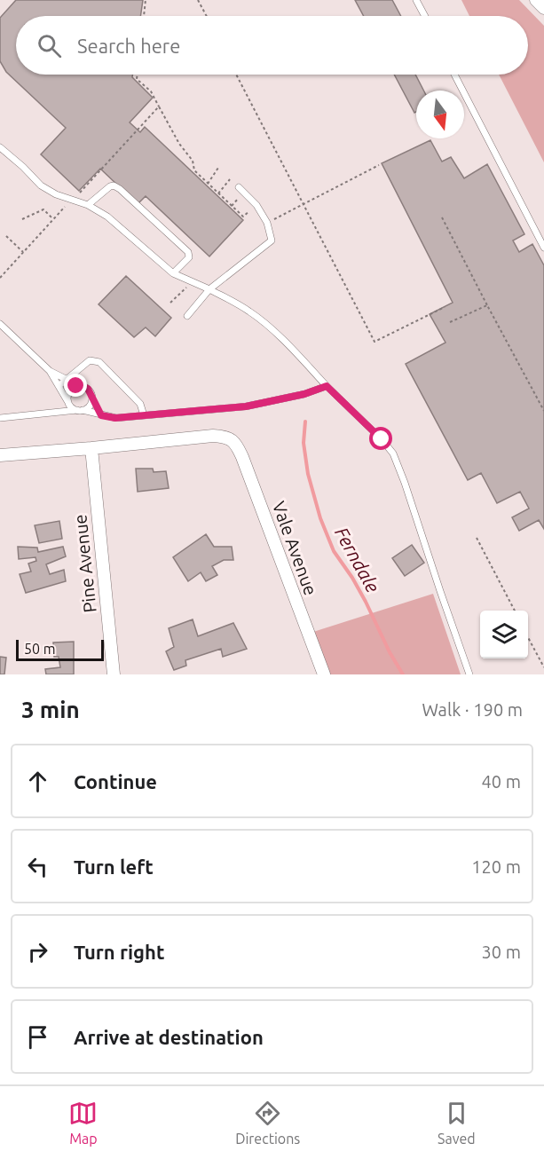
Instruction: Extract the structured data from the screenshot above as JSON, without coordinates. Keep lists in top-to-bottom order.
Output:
{
  "streets": {
    "street": ["Vale Avenue", "Pine Avenue"]
  },
  "crossings": [
    ["Vale Avenue", "Pine Avenue"]
  ],
  "water": ["Ferndale"],
  "scale_bar": "50 m",
  "north": "bottom",
  "page": {
    "search": "Search here",
    "scale": "50 m",
    "heading": ["3 min", "Walk · 190 m"],
    "list": [
      ["Continue", "40 m"],
      ["Turn left", "120 m"],
      ["Turn right", "30 m"],
      "Arrive at destination"
    ],
    "nav": ["Map", "Directions", "Saved"]
  }
}
